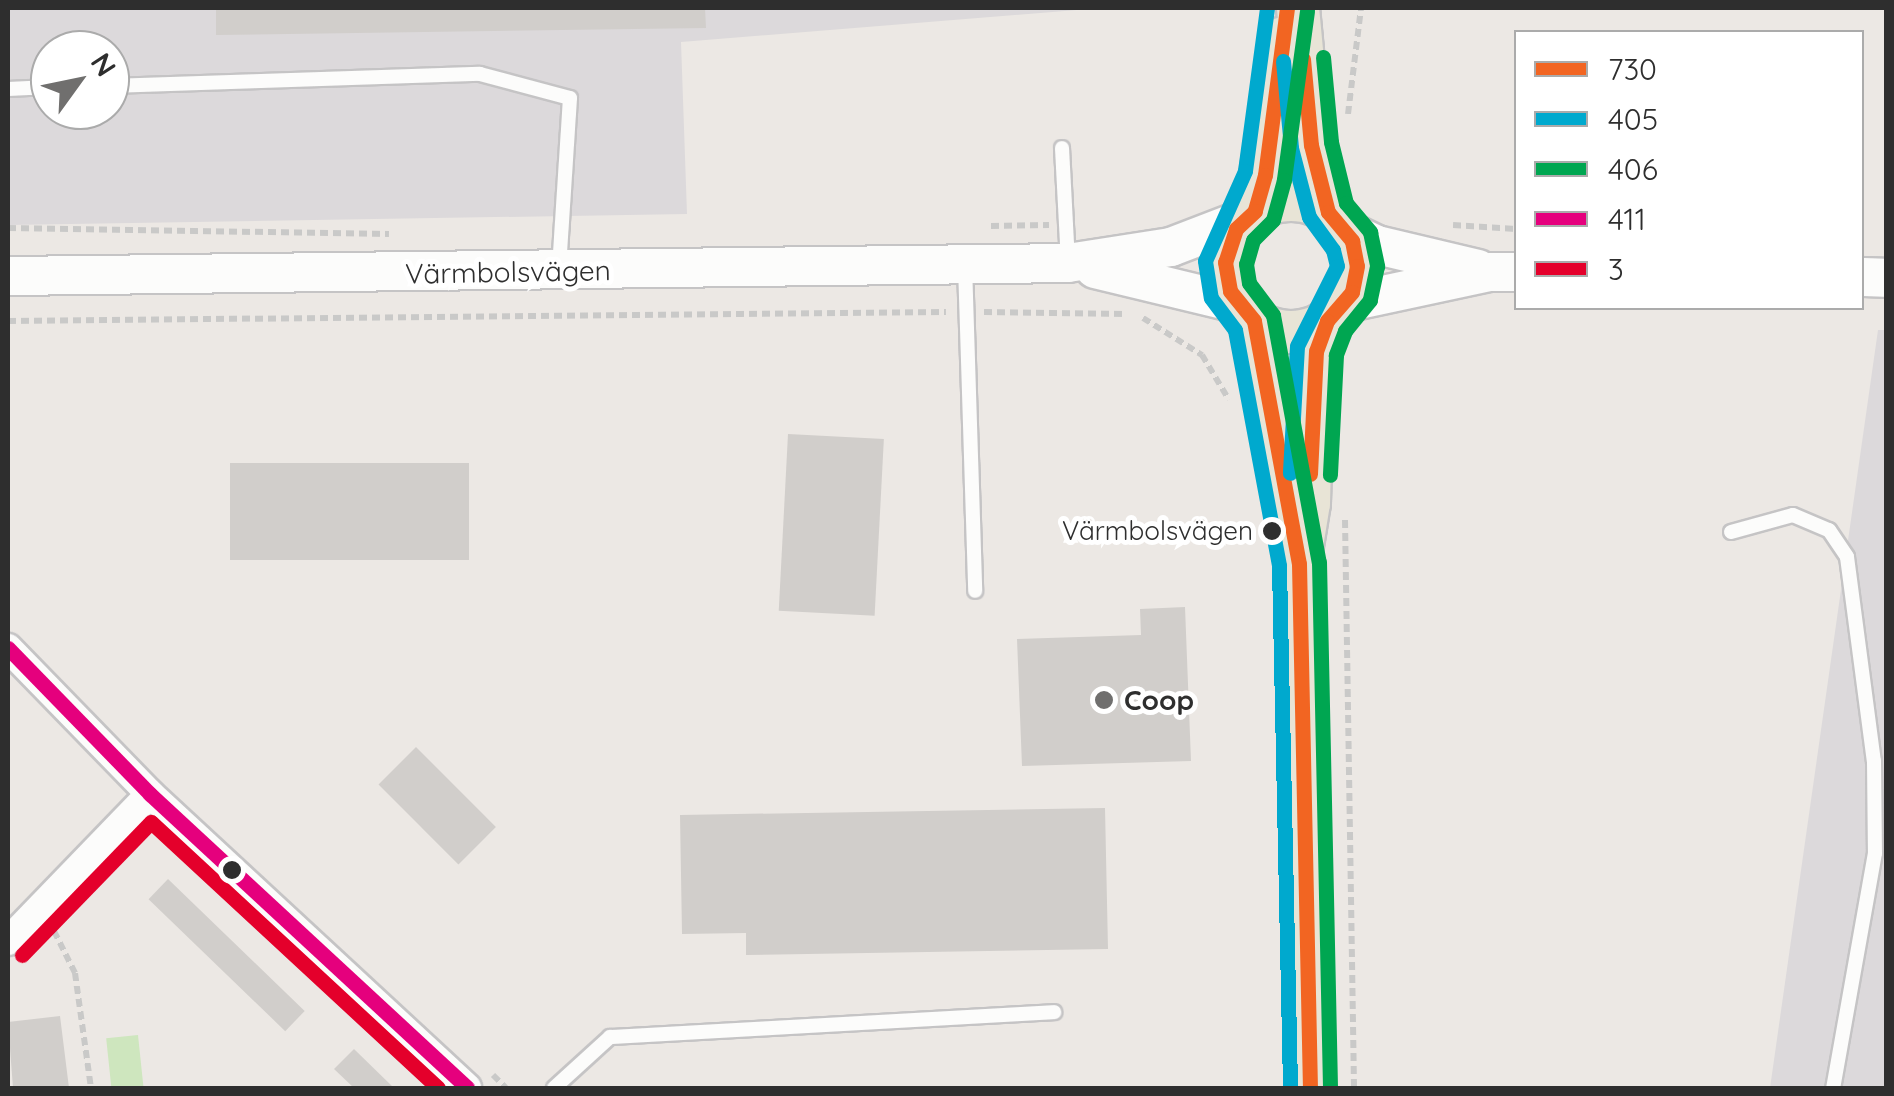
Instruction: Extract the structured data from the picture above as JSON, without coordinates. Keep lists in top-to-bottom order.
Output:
{
  "streets": {
    "street": ["Värmbolsvägen"]
  },
  "places": ["Värmbolsvägen", "Coop"],
  "lines": [
    "transit line 730",
    "transit line 405",
    "transit line 406",
    "transit line 411",
    "transit line 3"
  ],
  "legend": [
    "730",
    "405",
    "406",
    "411",
    "3"
  ],
  "north": "top right"
}
